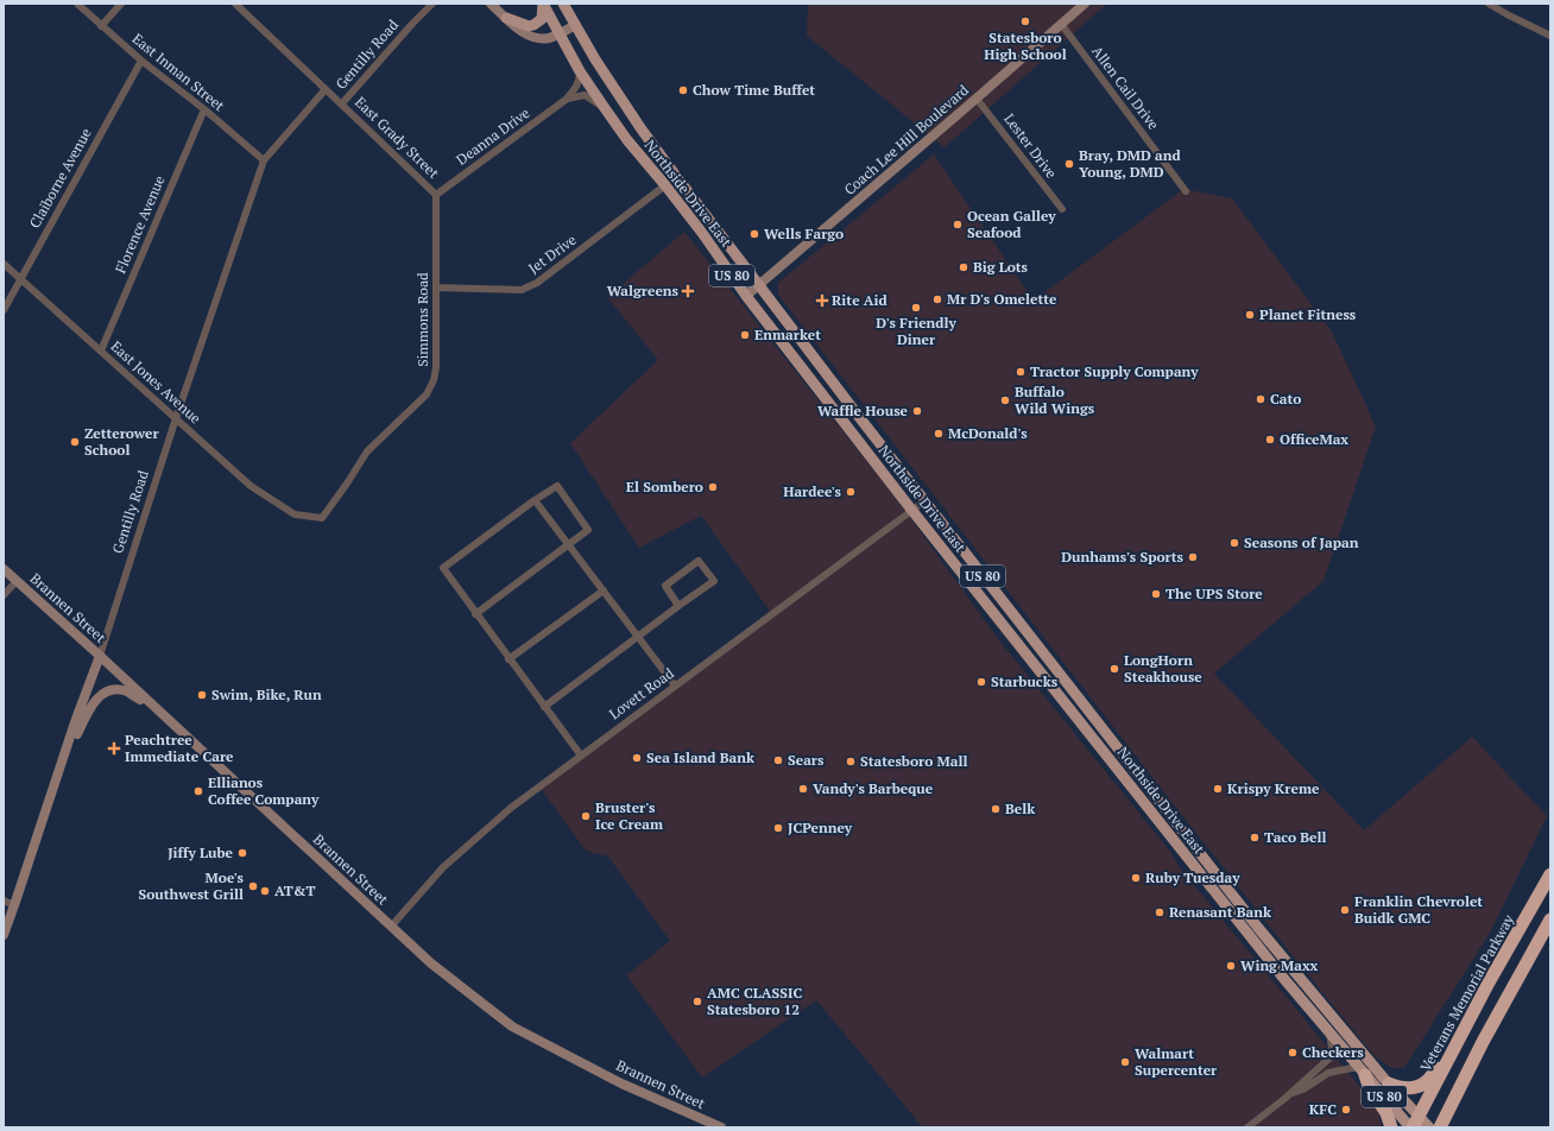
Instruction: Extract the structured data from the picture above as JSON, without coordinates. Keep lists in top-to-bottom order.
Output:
{
  "streets": {
    "highway": ["Veterans Memorial Parkway"],
    "main road": ["Northside Drive East", "US 80"],
    "street": [
      "Gentilly Road",
      "East Inman Street",
      "Allen Cail Drive",
      "Deanna Drive",
      "East Grady Street",
      "Coach Lee Hill Boulevard",
      "Lester Drive",
      "Claiborne Avenue",
      "Florence Avenue",
      "Jet Drive",
      "Simmons Road",
      "East Jones Avenue",
      "Brannen Street",
      "Lovett Road"
    ]
  },
  "crossings": [
    ["Gentilly Road", "East Inman Street"],
    ["Gentilly Road", "East Grady Street"],
    ["Gentilly Road", "East Jones Avenue"],
    ["Gentilly Road", "Brannen Street"],
    ["East Inman Street", "Claiborne Avenue"],
    ["East Inman Street", "Florence Avenue"],
    ["Allen Cail Drive", "Coach Lee Hill Boulevard"],
    ["Deanna Drive", "East Grady Street"],
    ["Deanna Drive", "Northside Drive East"],
    ["Deanna Drive", "Simmons Road"],
    ["East Grady Street", "Simmons Road"],
    ["Coach Lee Hill Boulevard", "Lester Drive"],
    ["Coach Lee Hill Boulevard", "Northside Drive East"],
    ["Claiborne Avenue", "East Jones Avenue"],
    ["Northside Drive East", "Jet Drive"],
    ["Northside Drive East", "Lovett Road"],
    ["Northside Drive East", "Veterans Memorial Parkway"],
    ["Florence Avenue", "East Jones Avenue"],
    ["Jet Drive", "Simmons Road"],
    ["Simmons Road", "East Jones Avenue"],
    ["Brannen Street", "Lovett Road"]
  ],
  "places": {
    "other": [
      "Statesboro High School",
      "Chow Time Buffet",
      "Bray, DMD and Young, DMD",
      "Ocean Galley Seafood",
      "Wells Fargo",
      "Big Lots",
      "Mr D's Omelette",
      "D's Friendly Diner",
      "Planet Fitness",
      "Enmarket",
      "Tractor Supply Company",
      "Cato",
      "Buffalo Wild Wings",
      "Waffle House",
      "McDonald's",
      "OfficeMax",
      "Zetterower School",
      "El Sombero",
      "Hardee's",
      "Seasons of Japan",
      "Dunhams's Sports",
      "The UPS Store",
      "LongHorn Steakhouse",
      "Starbucks",
      "Swim, Bike, Run",
      "Sea Island Bank",
      "Sears",
      "Statesboro Mall",
      "Vandy's Barbeque",
      "Krispy Kreme",
      "Ellianos Coffee Company",
      "Belk",
      "Bruster's Ice Cream",
      "JCPenney",
      "Taco Bell",
      "Jiffy Lube",
      "Ruby Tuesday",
      "Moe's Southwest Grill",
      "AT&T",
      "Franklin Chevrolet Buidk GMC",
      "Renasant Bank",
      "Wing Maxx",
      "AMC CLASSIC Statesboro 12",
      "Checkers",
      "Walmart Supercenter",
      "KFC"
    ],
    "health": ["Walgreens", "Rite Aid", "Peachtree Immediate Care"]
  }
}
